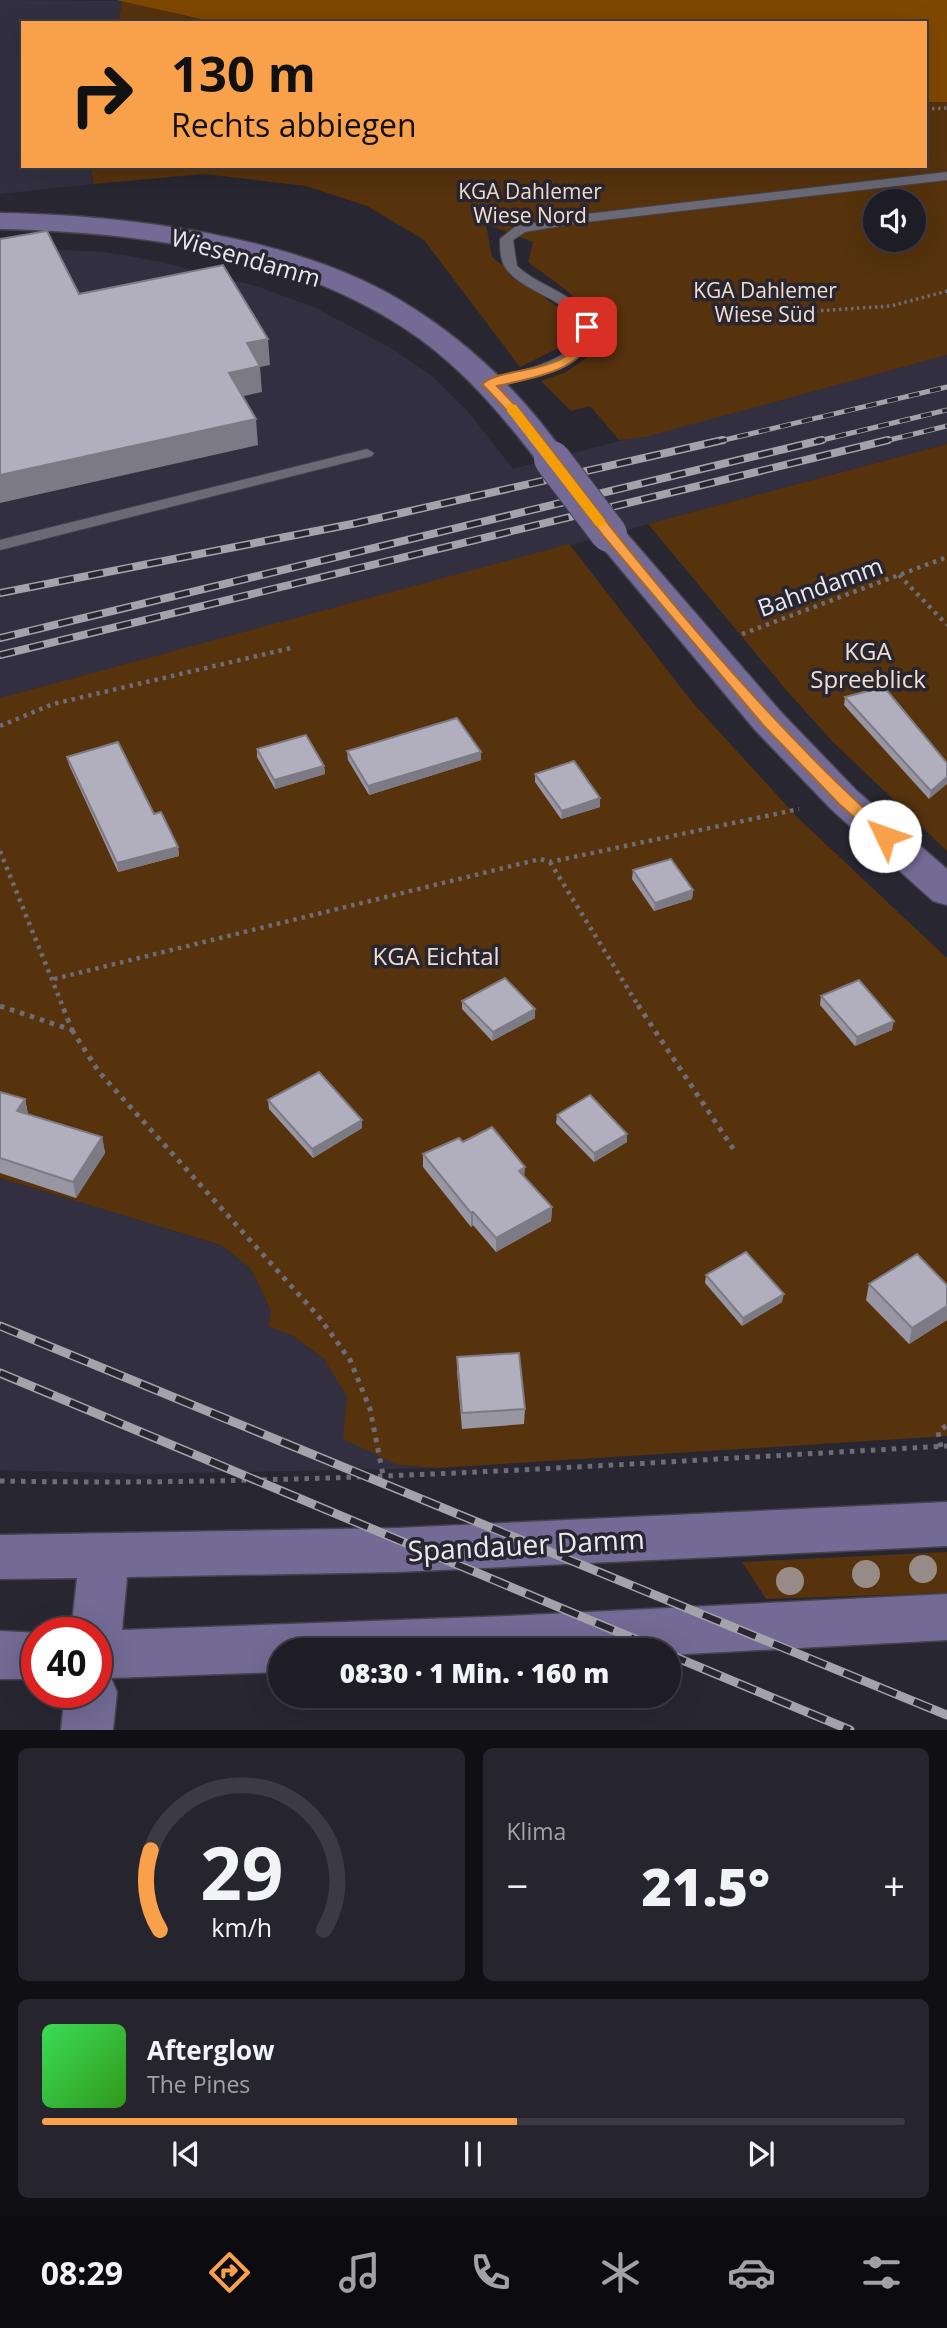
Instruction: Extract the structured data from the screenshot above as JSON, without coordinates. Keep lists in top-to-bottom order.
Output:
{
  "streets": {
    "street": ["Wiesendamm", "Spandauer Damm"],
    "path": ["Bahndamm"]
  },
  "crossings": [
    ["Wiesendamm", "Bahndamm"]
  ],
  "parks": [
    "KGA Dahlemer Wiese Nord",
    "KGA Dahlemer Wiese Süd",
    "KGA Spreeblick",
    "KGA Eichtal"
  ],
  "page": {
    "turn": ["130 m", "Rechts abbiegen"],
    "limit": "40",
    "trip": "08:30 · 1 Min. · 160 m",
    "tile": "Klima",
    "heat": ["−", "21.5°", "+"],
    "song": ["Afterglow", "The Pines"],
    "tabs": "08:29",
    "gauge": ["29", "km/h"]
  }
}
